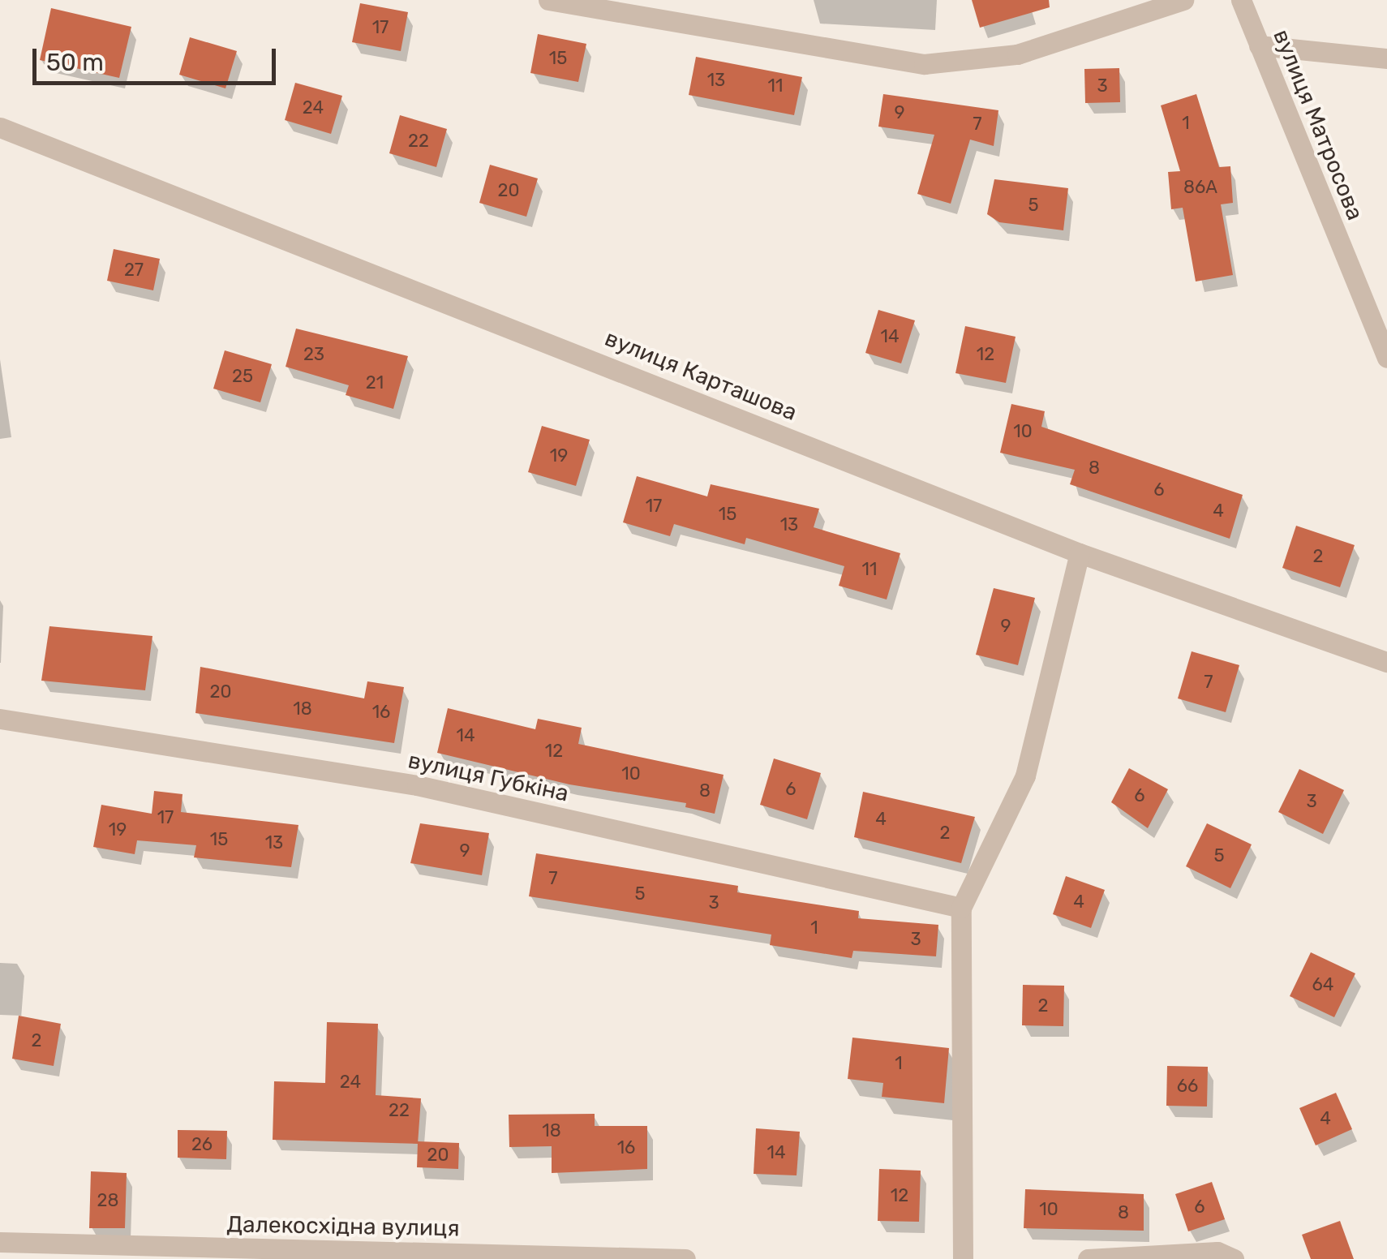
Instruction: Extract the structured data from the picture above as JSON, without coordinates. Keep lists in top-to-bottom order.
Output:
{
  "streets": {
    "street": [
      "вулиця Матросова",
      "вулиця Карташова",
      "вулиця Губкіна",
      "Далекосхідна вулиця"
    ]
  },
  "house_numbers": [
    "17",
    "15",
    "13",
    "11",
    "3",
    "24",
    "9",
    "1",
    "7",
    "22",
    "86А",
    "20",
    "5",
    "27",
    "14",
    "23",
    "12",
    "25",
    "21",
    "10",
    "19",
    "8",
    "6",
    "17",
    "4",
    "15",
    "13",
    "2",
    "11",
    "9",
    "7",
    "20",
    "18",
    "16",
    "14",
    "12",
    "10",
    "6",
    "8",
    "6",
    "3",
    "17",
    "4",
    "19",
    "2",
    "15",
    "13",
    "9",
    "5",
    "7",
    "5",
    "4",
    "3",
    "1",
    "3",
    "64",
    "2",
    "2",
    "1",
    "24",
    "66",
    "22",
    "4",
    "18",
    "26",
    "16",
    "14",
    "20",
    "12",
    "28",
    "6",
    "10",
    "8"
  ],
  "scale_bar": "50 m"
}
